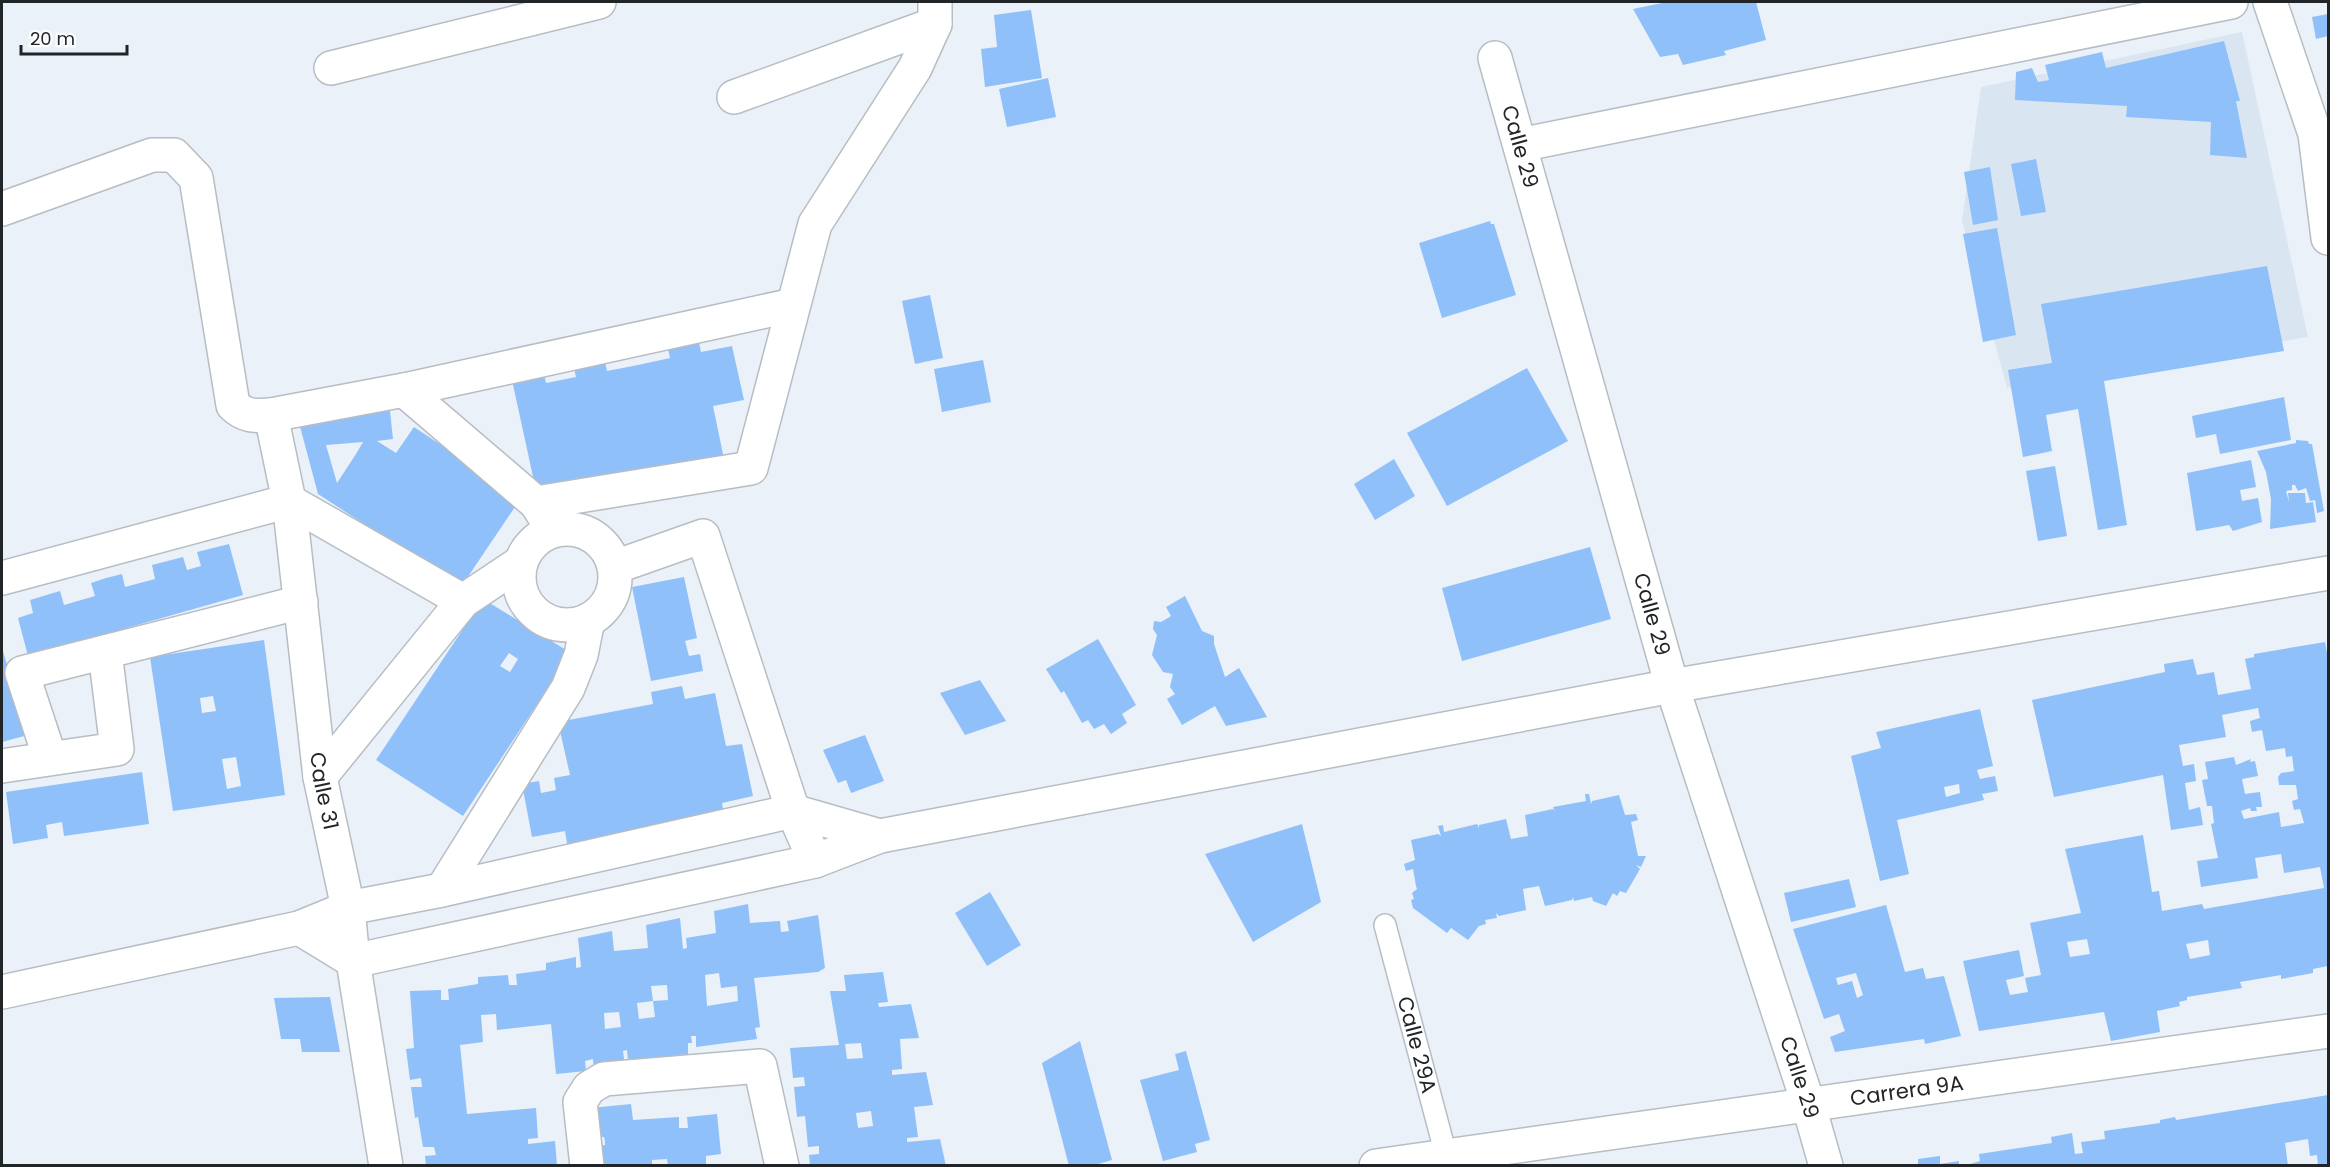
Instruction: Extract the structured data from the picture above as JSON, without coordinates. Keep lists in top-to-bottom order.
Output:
{
  "streets": {
    "street": ["Calle 29", "Calle 31", "Carrera 9A"],
    "lane": ["Calle 29A"]
  },
  "crossings": [
    ["Calle 29", "Carrera 9A"],
    ["Calle 29A", "Carrera 9A"]
  ],
  "scale_bar": "20 m"
}
